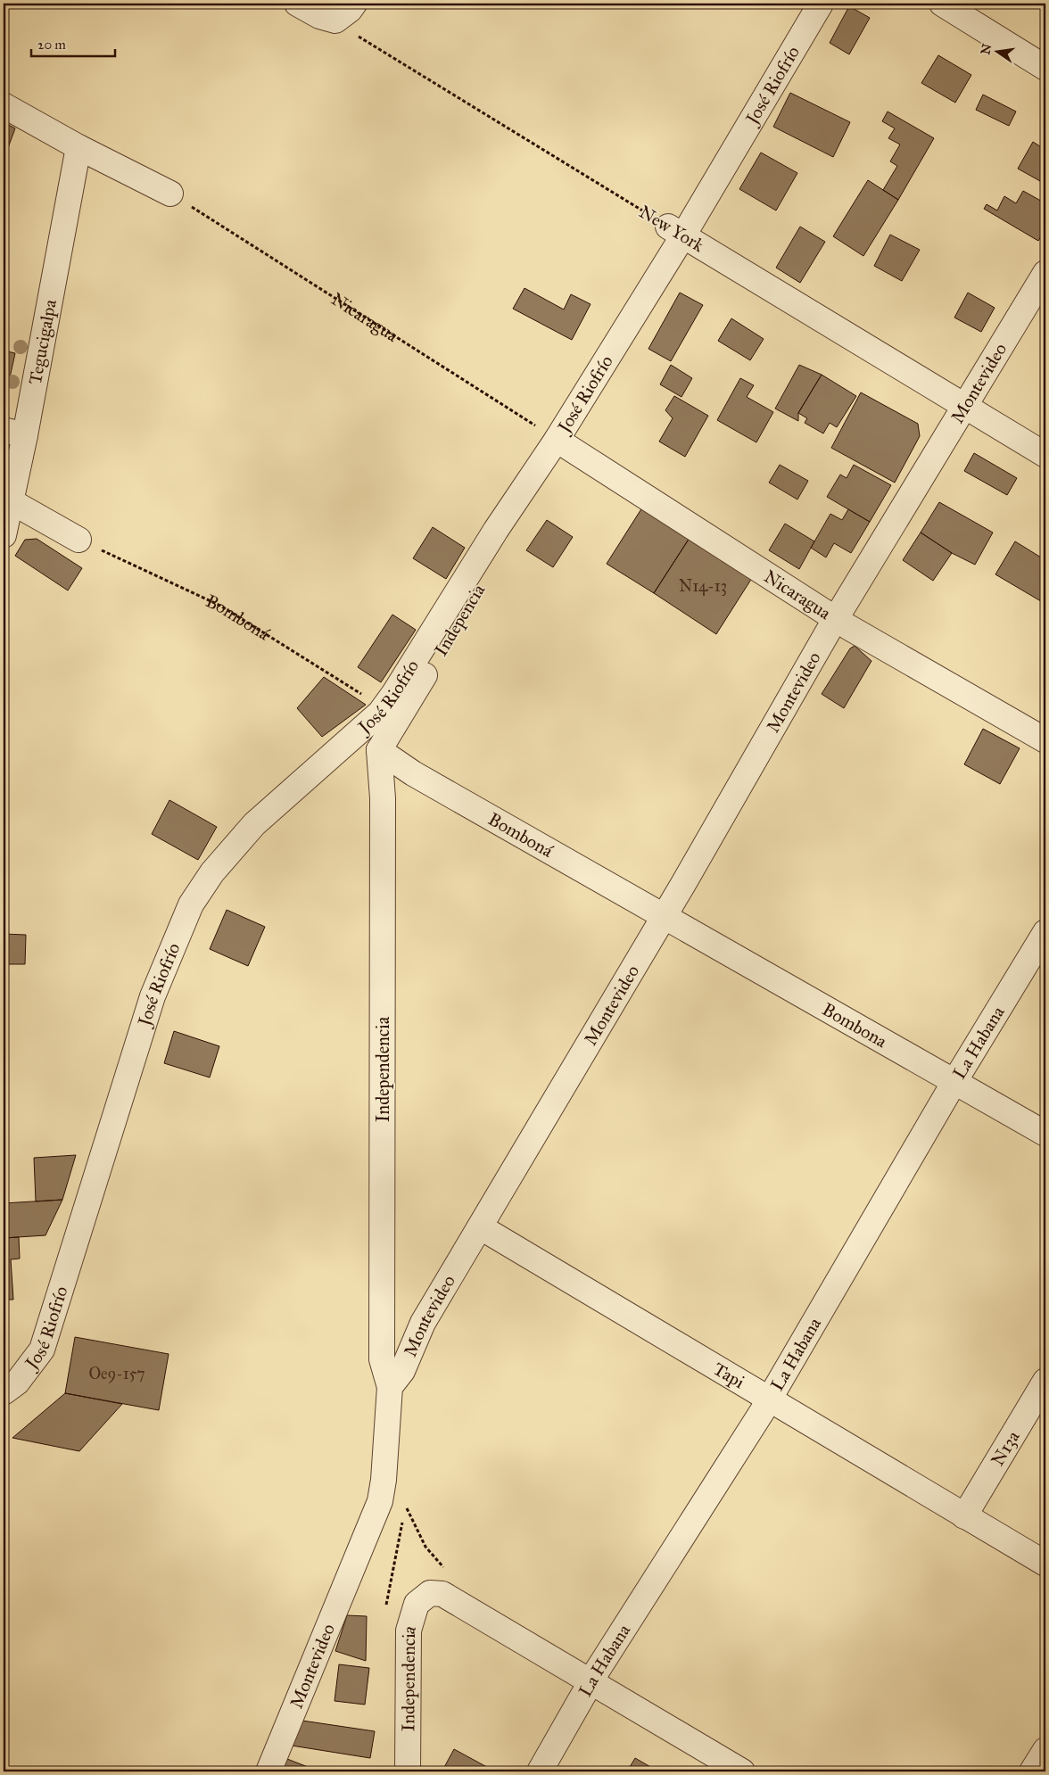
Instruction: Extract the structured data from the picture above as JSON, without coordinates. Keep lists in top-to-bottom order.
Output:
{
  "streets": {
    "street": [
      "José Riofrío",
      "New York",
      "Nicaragua",
      "Tegucigalpa",
      "Montevideo",
      "Bomboná",
      "Indepencia",
      "Bombona",
      "La Habana",
      "Independencia",
      "Tapi",
      "N13a"
    ]
  },
  "crossings": [
    ["José Riofrío", "New York"],
    ["José Riofrío", "Nicaragua"],
    ["José Riofrío", "Indepencia"],
    ["New York", "Montevideo"],
    ["Nicaragua", "Montevideo"],
    ["Montevideo", "Bomboná"],
    ["Montevideo", "Bombona"],
    ["Montevideo", "Independencia"],
    ["Montevideo", "Tapi"],
    ["Bomboná", "Indepencia"],
    ["Bomboná", "Bombona"],
    ["Bomboná", "Independencia"],
    ["Indepencia", "Independencia"],
    ["Bombona", "La Habana"],
    ["La Habana", "Independencia"],
    ["La Habana", "Tapi"],
    ["Tapi", "N13a"]
  ],
  "house_numbers": ["N14-13", "Oe9-157"],
  "scale_bar": "20 m",
  "north": "left"
}
